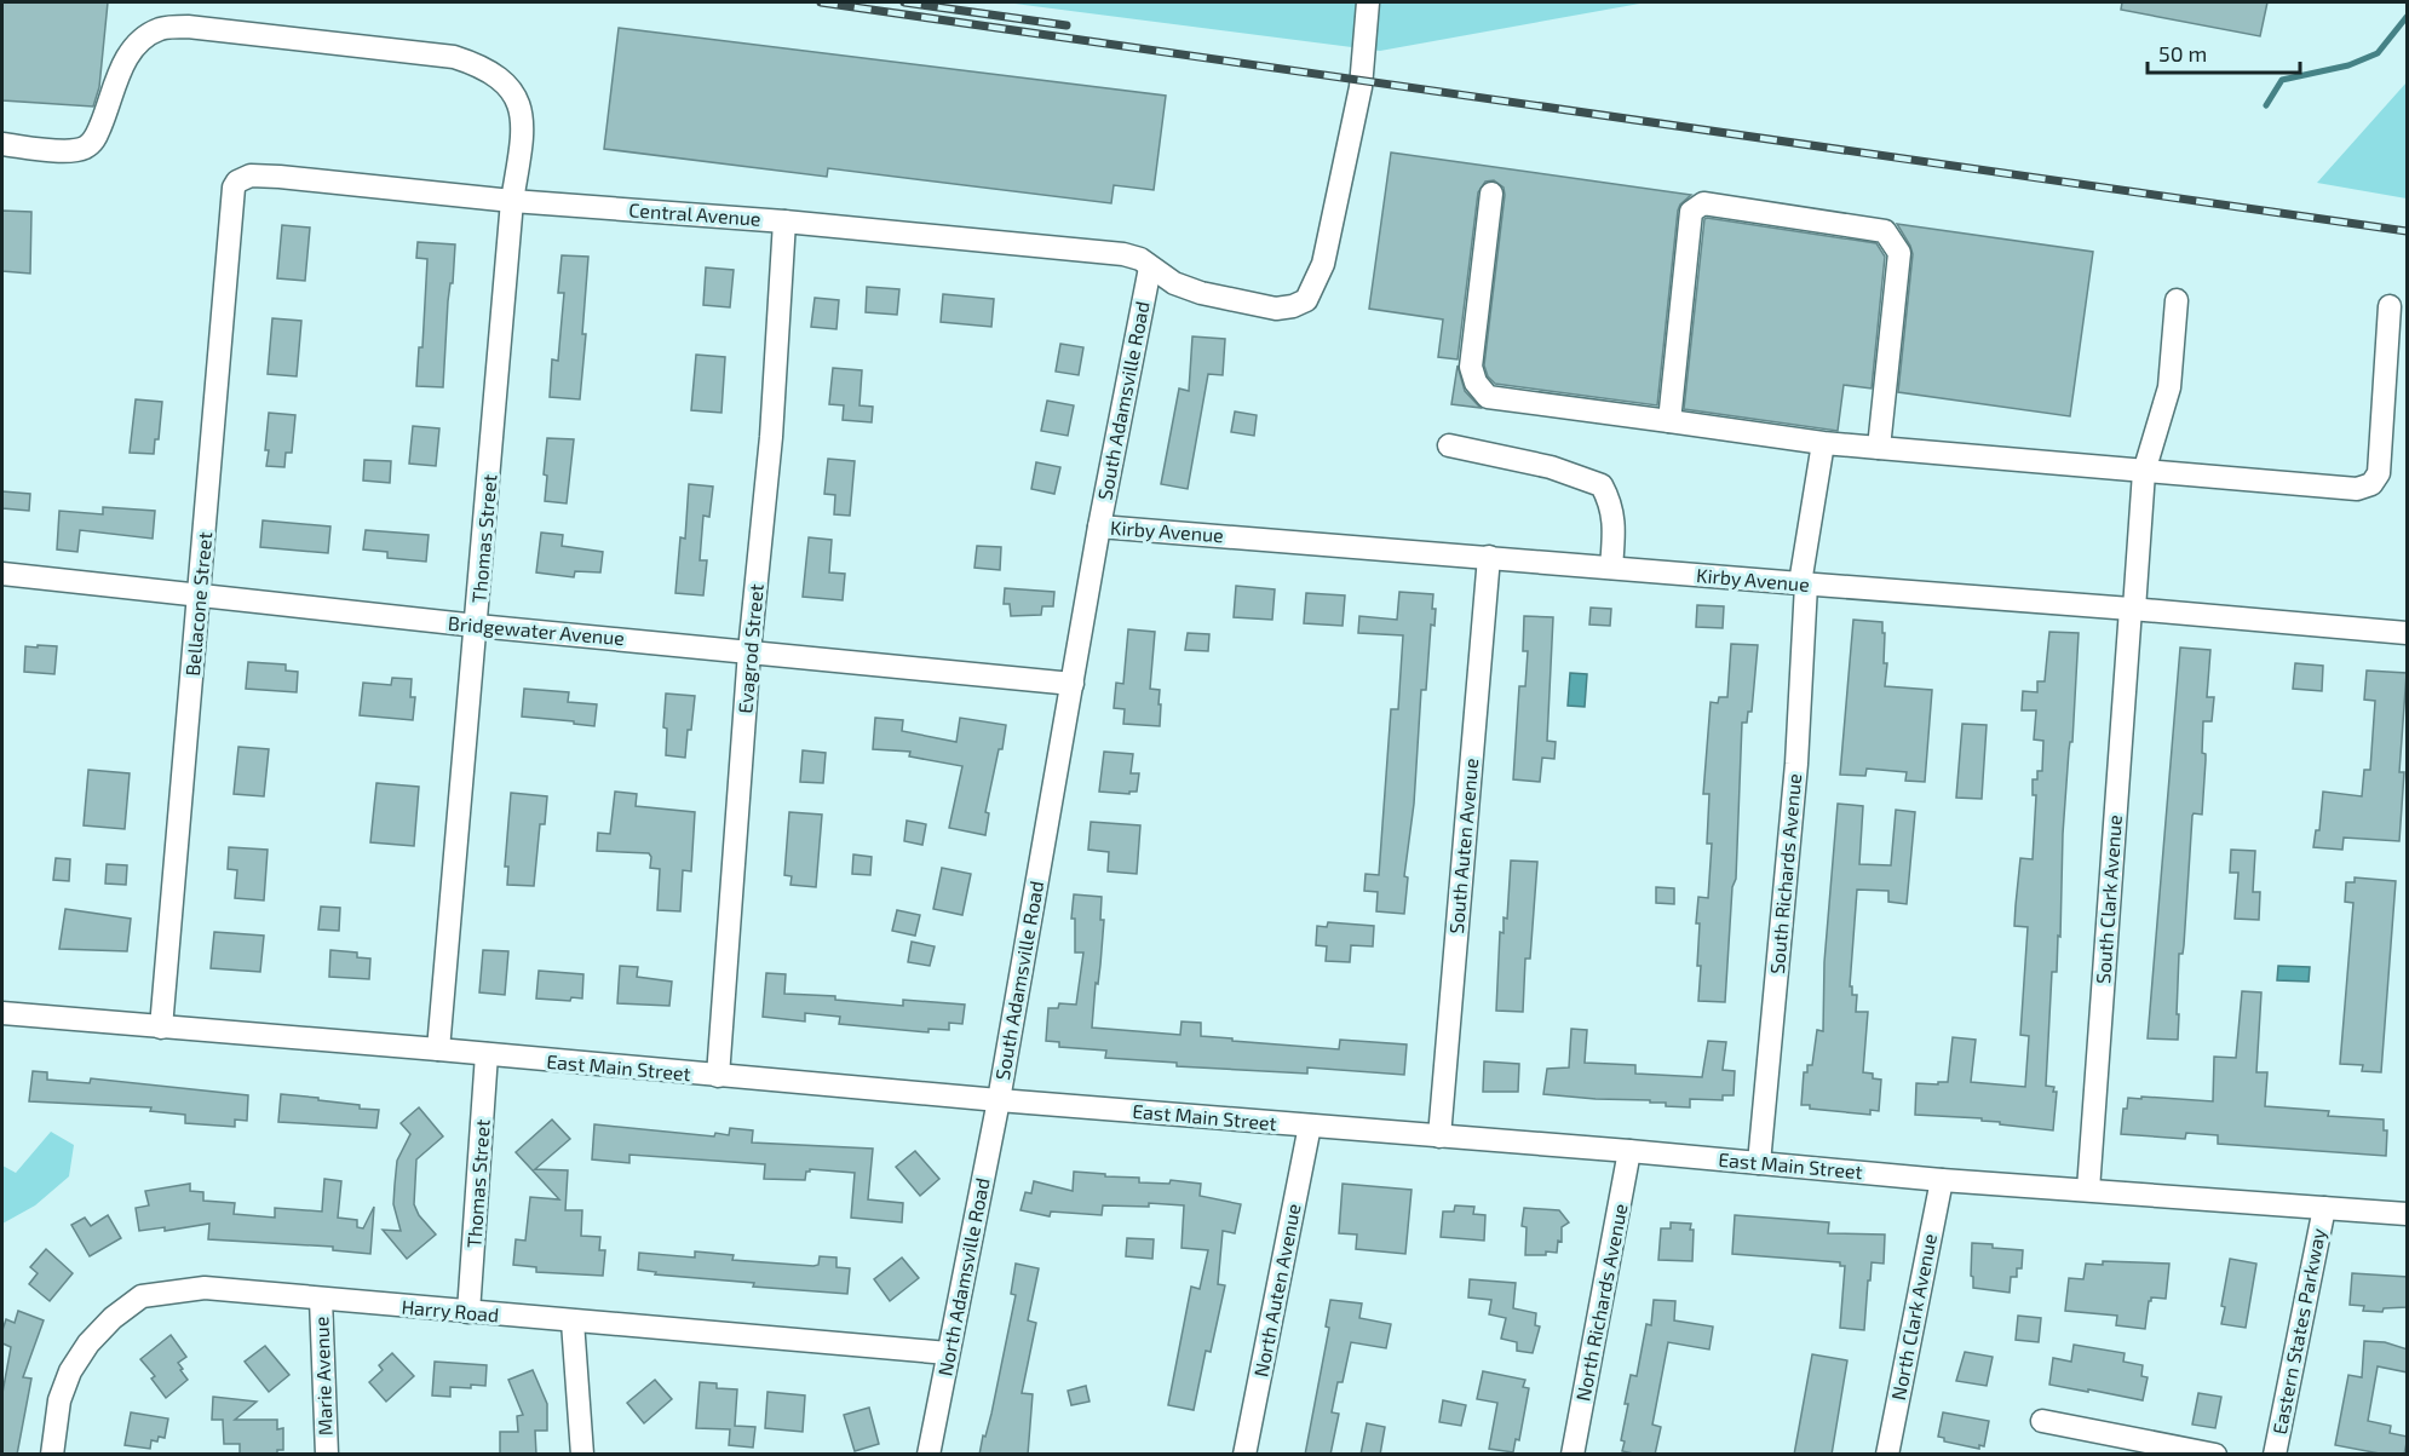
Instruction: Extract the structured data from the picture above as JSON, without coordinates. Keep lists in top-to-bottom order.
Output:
{
  "streets": {
    "street": [
      "Central Avenue",
      "South Adamsville Road",
      "Kirby Avenue",
      "Thomas Street",
      "Bellacone Street",
      "Bridgewater Avenue",
      "Evagrod Street",
      "South Auten Avenue",
      "South Richards Avenue",
      "South Clark Avenue",
      "East Main Street",
      "North Adamsville Road",
      "North Auten Avenue",
      "North Richards Avenue",
      "Harry Road",
      "North Clark Avenue",
      "Eastern States Parkway",
      "Marie Avenue"
    ]
  },
  "crossings": [
    ["Central Avenue", "South Adamsville Road"],
    ["Central Avenue", "Thomas Street"],
    ["Central Avenue", "Bellacone Street"],
    ["Central Avenue", "Evagrod Street"],
    ["South Adamsville Road", "Kirby Avenue"],
    ["South Adamsville Road", "Bridgewater Avenue"],
    ["South Adamsville Road", "East Main Street"],
    ["South Adamsville Road", "North Adamsville Road"],
    ["Kirby Avenue", "South Auten Avenue"],
    ["Kirby Avenue", "South Richards Avenue"],
    ["Kirby Avenue", "South Clark Avenue"],
    ["Thomas Street", "Bridgewater Avenue"],
    ["Thomas Street", "East Main Street"],
    ["Thomas Street", "Harry Road"],
    ["Bellacone Street", "Bridgewater Avenue"],
    ["Bellacone Street", "East Main Street"],
    ["Bridgewater Avenue", "Evagrod Street"],
    ["Evagrod Street", "East Main Street"],
    ["South Auten Avenue", "East Main Street"],
    ["South Richards Avenue", "East Main Street"],
    ["South Clark Avenue", "East Main Street"],
    ["East Main Street", "North Adamsville Road"],
    ["East Main Street", "North Auten Avenue"],
    ["East Main Street", "North Richards Avenue"],
    ["East Main Street", "North Clark Avenue"],
    ["East Main Street", "Eastern States Parkway"],
    ["North Adamsville Road", "Harry Road"],
    ["Harry Road", "Marie Avenue"]
  ],
  "scale_bar": "50 m"
}
